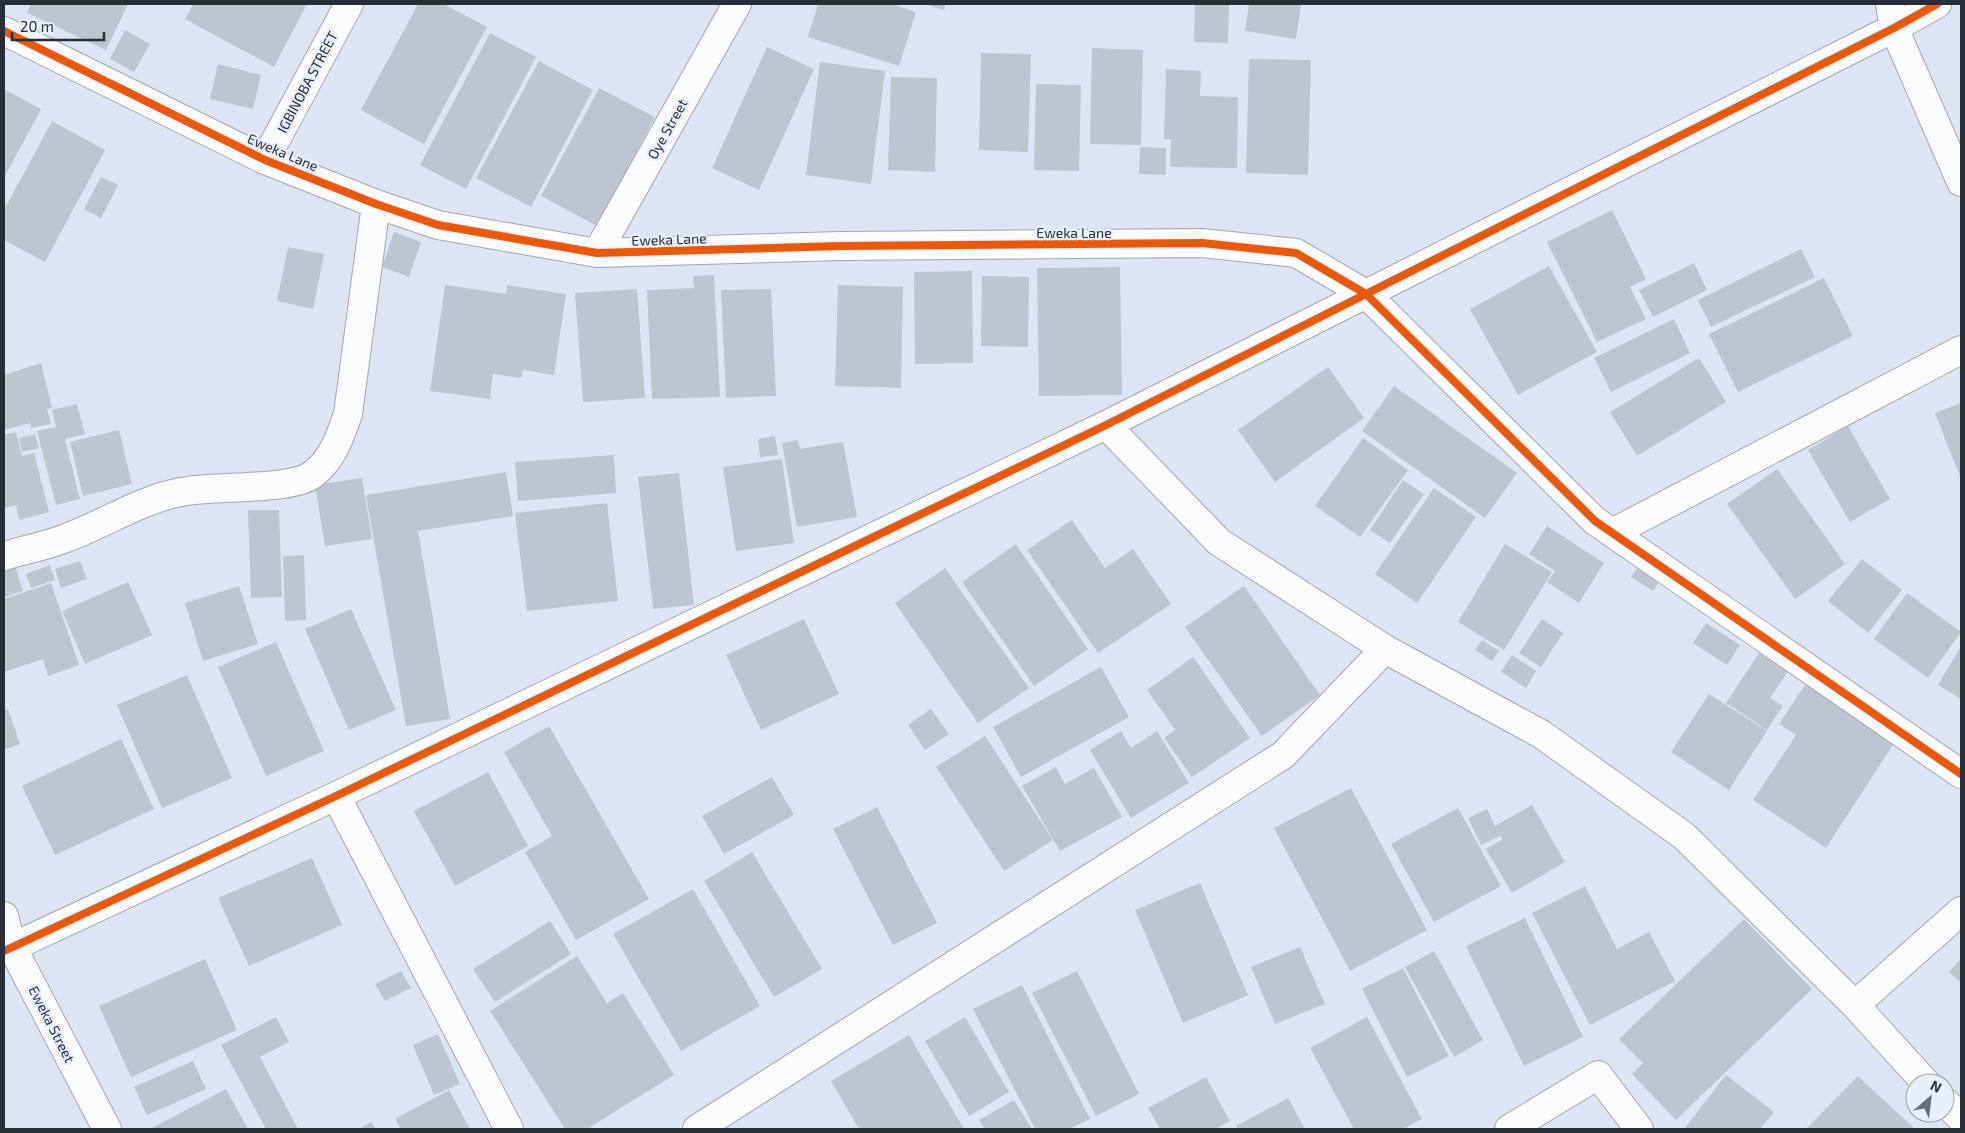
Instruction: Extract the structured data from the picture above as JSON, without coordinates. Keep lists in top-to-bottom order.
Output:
{
  "streets": {
    "street": [
      "IGBINOBA STREET",
      "Oye Street",
      "Eweka Lane",
      "Eweka Street"
    ]
  },
  "crossings": [
    ["IGBINOBA STREET", "Eweka Lane"],
    ["Oye Street", "Eweka Lane"]
  ],
  "scale_bar": "20 m",
  "north": "top right"
}
